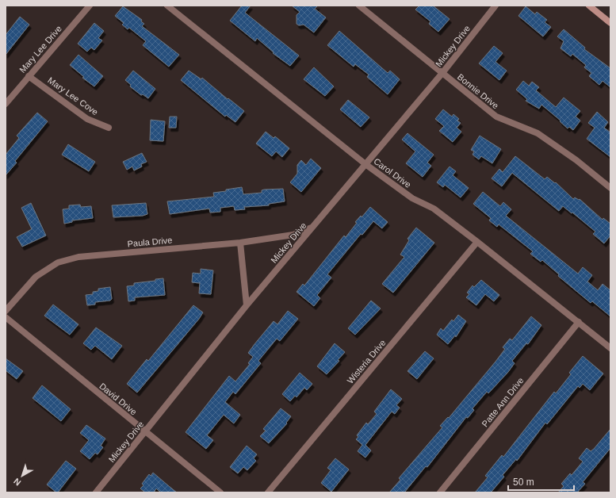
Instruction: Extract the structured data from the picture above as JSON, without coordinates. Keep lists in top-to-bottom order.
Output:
{
  "streets": {
    "street": [
      "Mickey Drive",
      "Mary Lee Drive",
      "Bonnie Drive",
      "Mary Lee Cove",
      "Carol Drive",
      "Paula Drive",
      "Wisteria Drive",
      "David Drive",
      "Patte Ann Drive"
    ]
  },
  "crossings": [
    ["Mickey Drive", "Bonnie Drive"],
    ["Mickey Drive", "Carol Drive"],
    ["Mickey Drive", "Paula Drive"],
    ["Mickey Drive", "David Drive"],
    ["Mary Lee Drive", "Mary Lee Cove"],
    ["Carol Drive", "Wisteria Drive"],
    ["Carol Drive", "Patte Ann Drive"]
  ],
  "scale_bar": "50 m",
  "north": "bottom left"
}
